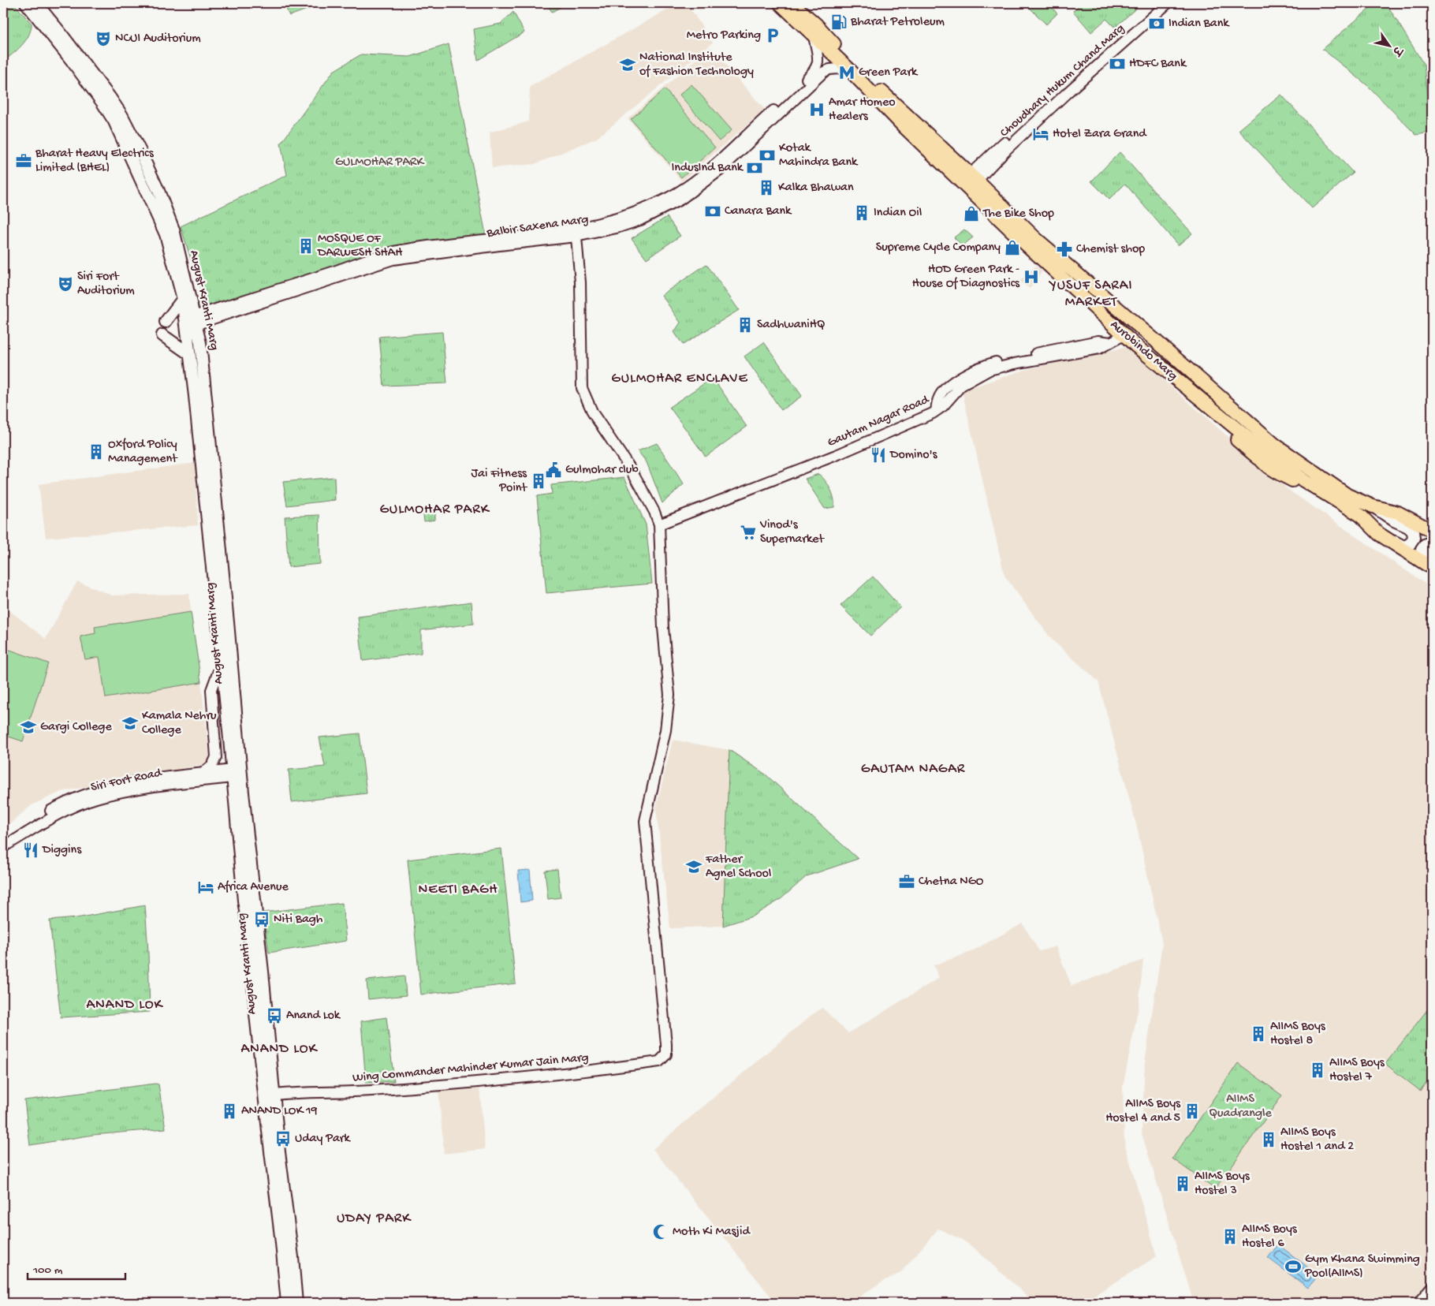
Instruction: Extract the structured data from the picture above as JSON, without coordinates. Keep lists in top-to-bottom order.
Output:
{
  "streets": {
    "highway": ["Aurobindo Marg"],
    "main road": ["August Kranti Marg"],
    "street": [
      "Choudhary Hukum Chand Marg",
      "Balbir Saxena Marg",
      "Gautam Nagar Road",
      "Siri Fort Road",
      "Wing Commander Mahinder Kumar Jain Marg"
    ]
  },
  "crossings": [
    ["Choudhary Hukum Chand Marg", "Aurobindo Marg"],
    ["Balbir Saxena Marg", "August Kranti Marg"],
    ["Balbir Saxena Marg", "Aurobindo Marg"],
    ["August Kranti Marg", "Siri Fort Road"],
    ["August Kranti Marg", "Wing Commander Mahinder Kumar Jain Marg"],
    ["Aurobindo Marg", "Gautam Nagar Road"],
    ["Gautam Nagar Road", "Wing Commander Mahinder Kumar Jain Marg"]
  ],
  "districts": [
    "YUSUF SARAI MARKET",
    "GULMOHAR ENCLAVE",
    "GULMOHAR PARK",
    "GAUTAM NAGAR",
    "NEETI BAGH",
    "ANAND LOK",
    "ANAND LOK",
    "UDAY PARK"
  ],
  "parks": ["GULMOHAR PARK", "AIIMS Quadrangle"],
  "places": {
    "fuel station": ["Bharat Petroleum"],
    "bank": [
      "Indian Bank",
      "HDFC Bank",
      "Kotak Mahindra Bank",
      "IndusInd Bank",
      "Canara Bank"
    ],
    "parking": ["Metro Parking"],
    "theatre": ["NCUI Auditorium", "Siri Fort Auditorium"],
    "school or university": [
      "National Institute of Fashion Technology",
      "Kamala Nehru College",
      "Gargi College",
      "Father Agnel School"
    ],
    "metro station": ["Green Park"],
    "hospital": ["Amar Homeo Healers", "HOD Green Park - House Of Diagnostics"],
    "hotel": ["Hotel Zara Grand", "Africa Avenue"],
    "office": ["Bharat Heavy Electrics Limited (BHEL)", "Chetna NGO"],
    "building": [
      "Kalka Bhawan",
      "Indian Oil",
      "MOSQUE OF DARWESH SHAH",
      "SadhwaniHQ",
      "Oxford Policy Management",
      "Jai Fitness Point",
      "AIIMS Boys Hostel 8",
      "AIIMS Boys Hostel 7",
      "ANAND LOK 19",
      "AIIMS Boys Hostel 4 and 5",
      "AIIMS Boys Hostel 1 and 2",
      "AIIMS Boys Hostel 3",
      "AIIMS Boys Hostel 6"
    ],
    "shop": ["The Bike Shop", "Supreme Cycle Company"],
    "pharmacy": ["Chemist shop"],
    "restaurant": ["Domino's", "Diggins"],
    "public building": ["Gulmohar club"],
    "supermarket": ["Vinod's Supernarket"],
    "bus stop": ["Niti Bagh", "Anand Lok", "Uday Park"],
    "mosque": ["Moth Ki Masjid"],
    "sports": ["Gym Khana Swimming Pool(AIIMS)"]
  },
  "scale_bar": "100 m",
  "north": "bottom right"
}
